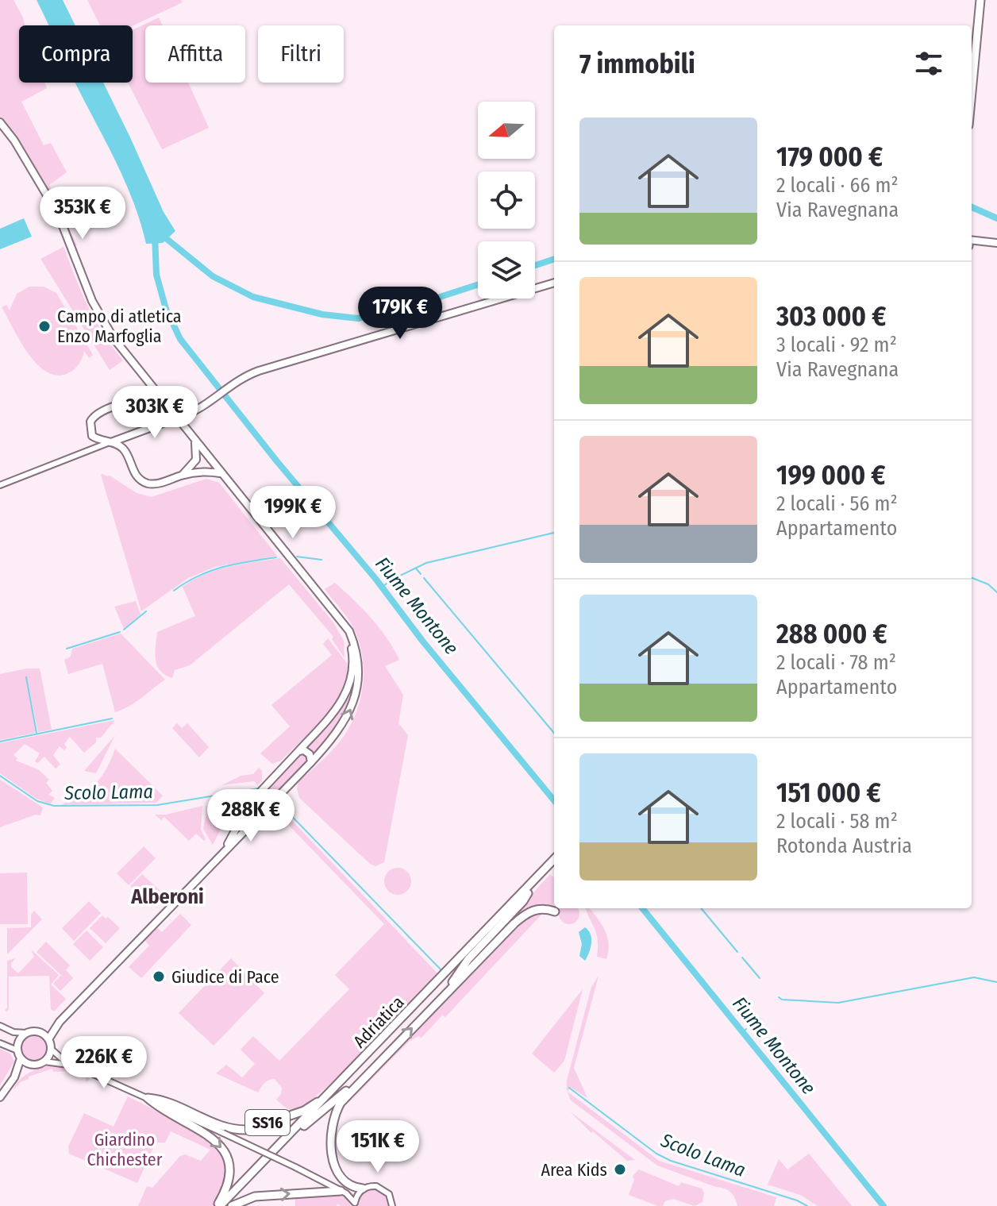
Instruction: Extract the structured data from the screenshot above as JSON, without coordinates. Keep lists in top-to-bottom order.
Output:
{
  "streets": {
    "highway": ["Adriatica", "SS16"]
  },
  "crossings": [
    ["Adriatica", "SS16"]
  ],
  "districts": ["Alberoni"],
  "water": ["Fiume Montone", "Scolo Lama"],
  "parks": ["Giardino Chichester"],
  "places": ["Campo di atletica Enzo Marfoglia", "Giudice di Pace", "Area Kids"],
  "north": "left",
  "page": {
    "chip": ["Compra", "Affitta", "Filtri"],
    "heading": "7 immobili",
    "list": [
      {
        "name": "179 000 €",
        "note": "2 locali · 66 m² · Via Ravegnana"
      },
      {
        "name": "303 000 €",
        "note": "3 locali · 92 m² · Via Ravegnana"
      },
      {
        "name": "199 000 €",
        "note": "2 locali · 56 m² · Appartamento"
      },
      {
        "name": "288 000 €",
        "note": "2 locali · 78 m² · Appartamento"
      },
      {
        "name": "151 000 €",
        "note": "2 locali · 58 m² · Rotonda Austria"
      }
    ],
    "price": [
      "353K €",
      "179K €",
      "303K €",
      "199K €",
      "288K €",
      "226K €",
      "151K €"
    ]
  }
}
